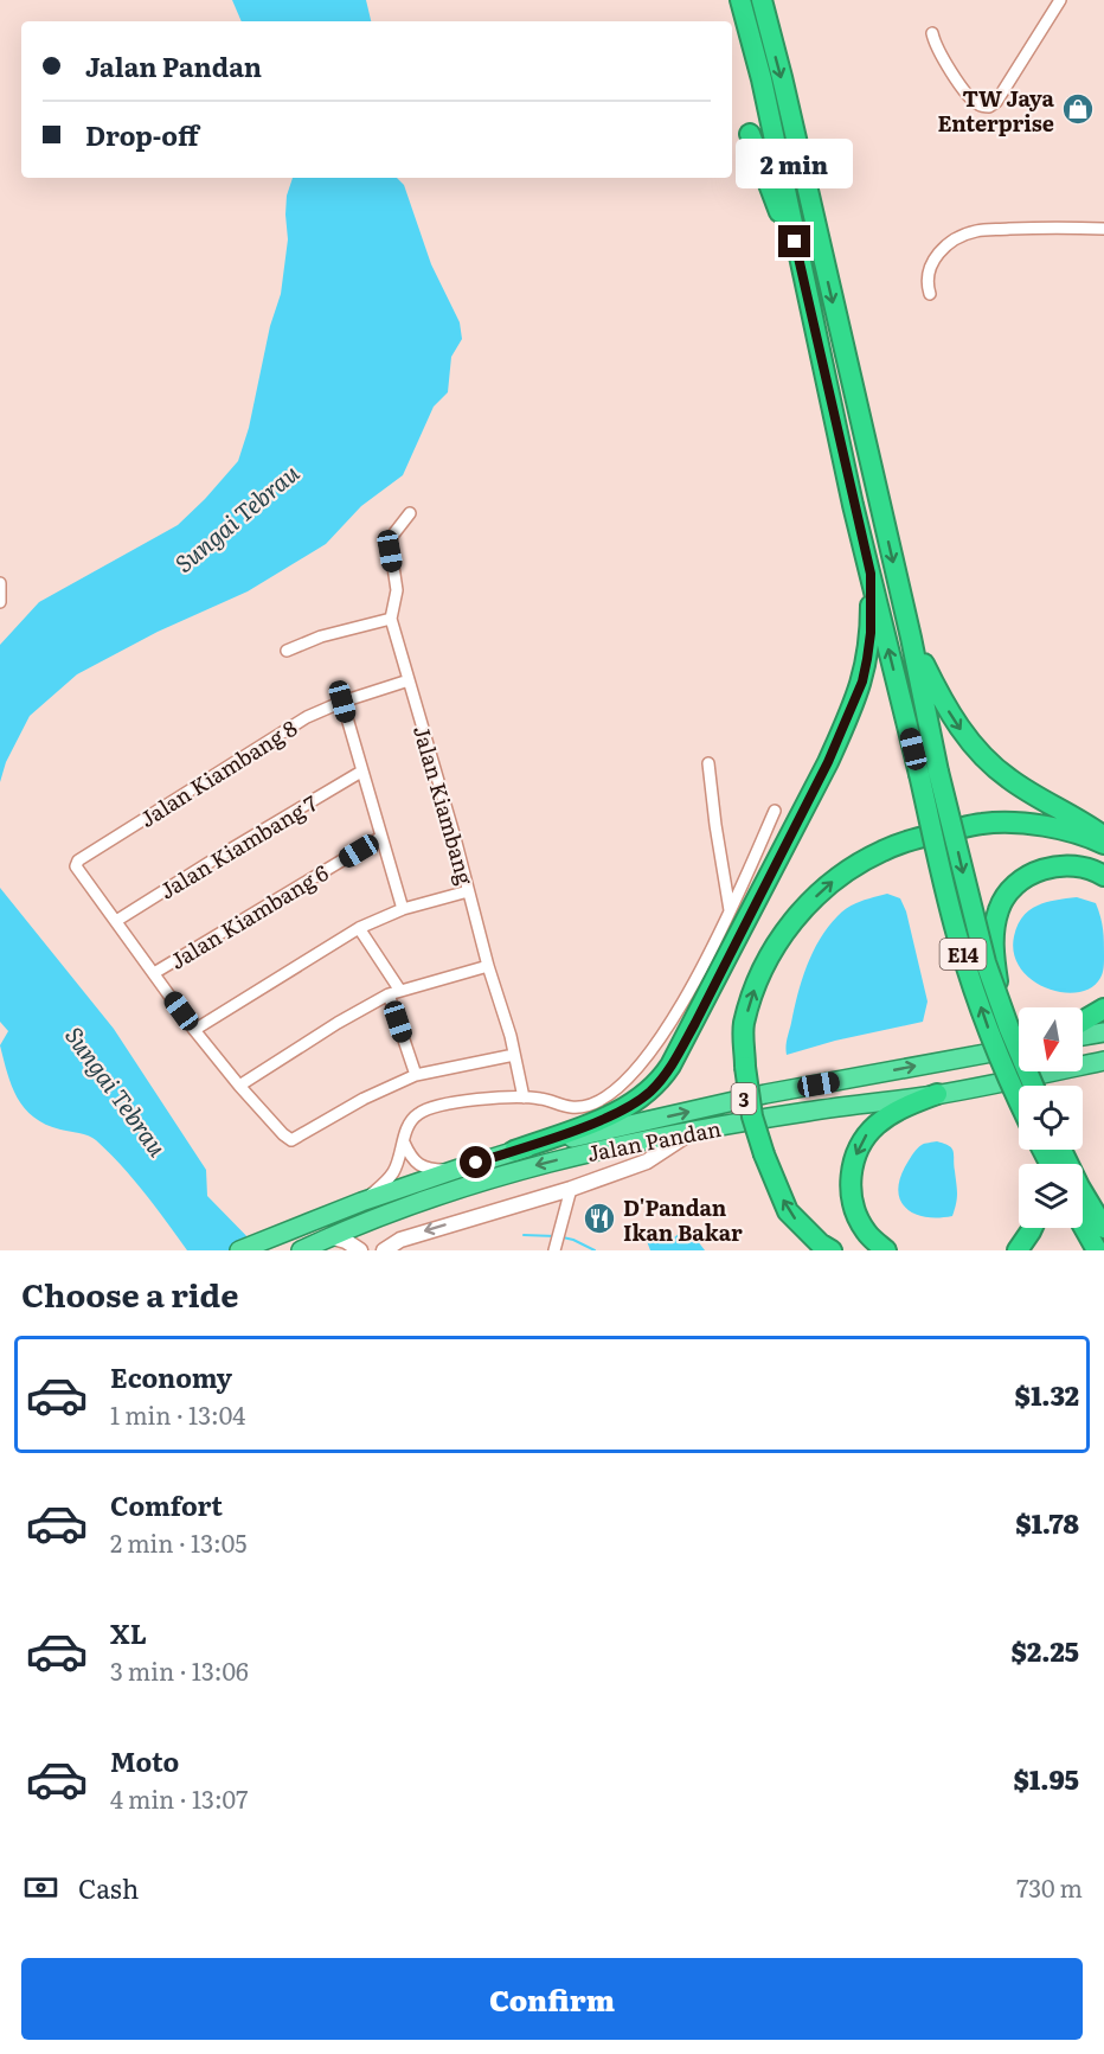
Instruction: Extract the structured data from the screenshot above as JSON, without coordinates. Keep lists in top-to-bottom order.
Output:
{
  "streets": {
    "highway": ["E14", "3", "Jalan Pandan"],
    "street": [
      "Jalan Kiambang 8",
      "Jalan Kiambang",
      "Jalan Kiambang 7",
      "Jalan Kiambang 6"
    ]
  },
  "crossings": [
    ["Jalan Kiambang 8", "Jalan Kiambang"],
    ["Jalan Kiambang 8", "Jalan Kiambang 7"]
  ],
  "water": ["Sungai Tebrau"],
  "places": {
    "shop": ["TW Jaya Enterprise"],
    "restaurant": ["D'Pandan Ikan Bakar"]
  },
  "north": "bottom",
  "page": {
    "banner": ["Jalan Pandan", "Drop-off"],
    "bubble": "2 min",
    "heading": "Choose a ride",
    "list": [
      {
        "name": "Economy",
        "note": "1 min · 13:04",
        "value": "$1.32"
      },
      {
        "name": "Comfort",
        "note": "2 min · 13:05",
        "value": "$1.78"
      },
      {
        "name": "XL",
        "note": "3 min · 13:06",
        "value": "$2.25"
      },
      {
        "name": "Moto",
        "note": "4 min · 13:07",
        "value": "$1.95"
      }
    ],
    "pay": ["Cash", "730 m"],
    "buttons": "Confirm"
  }
}
